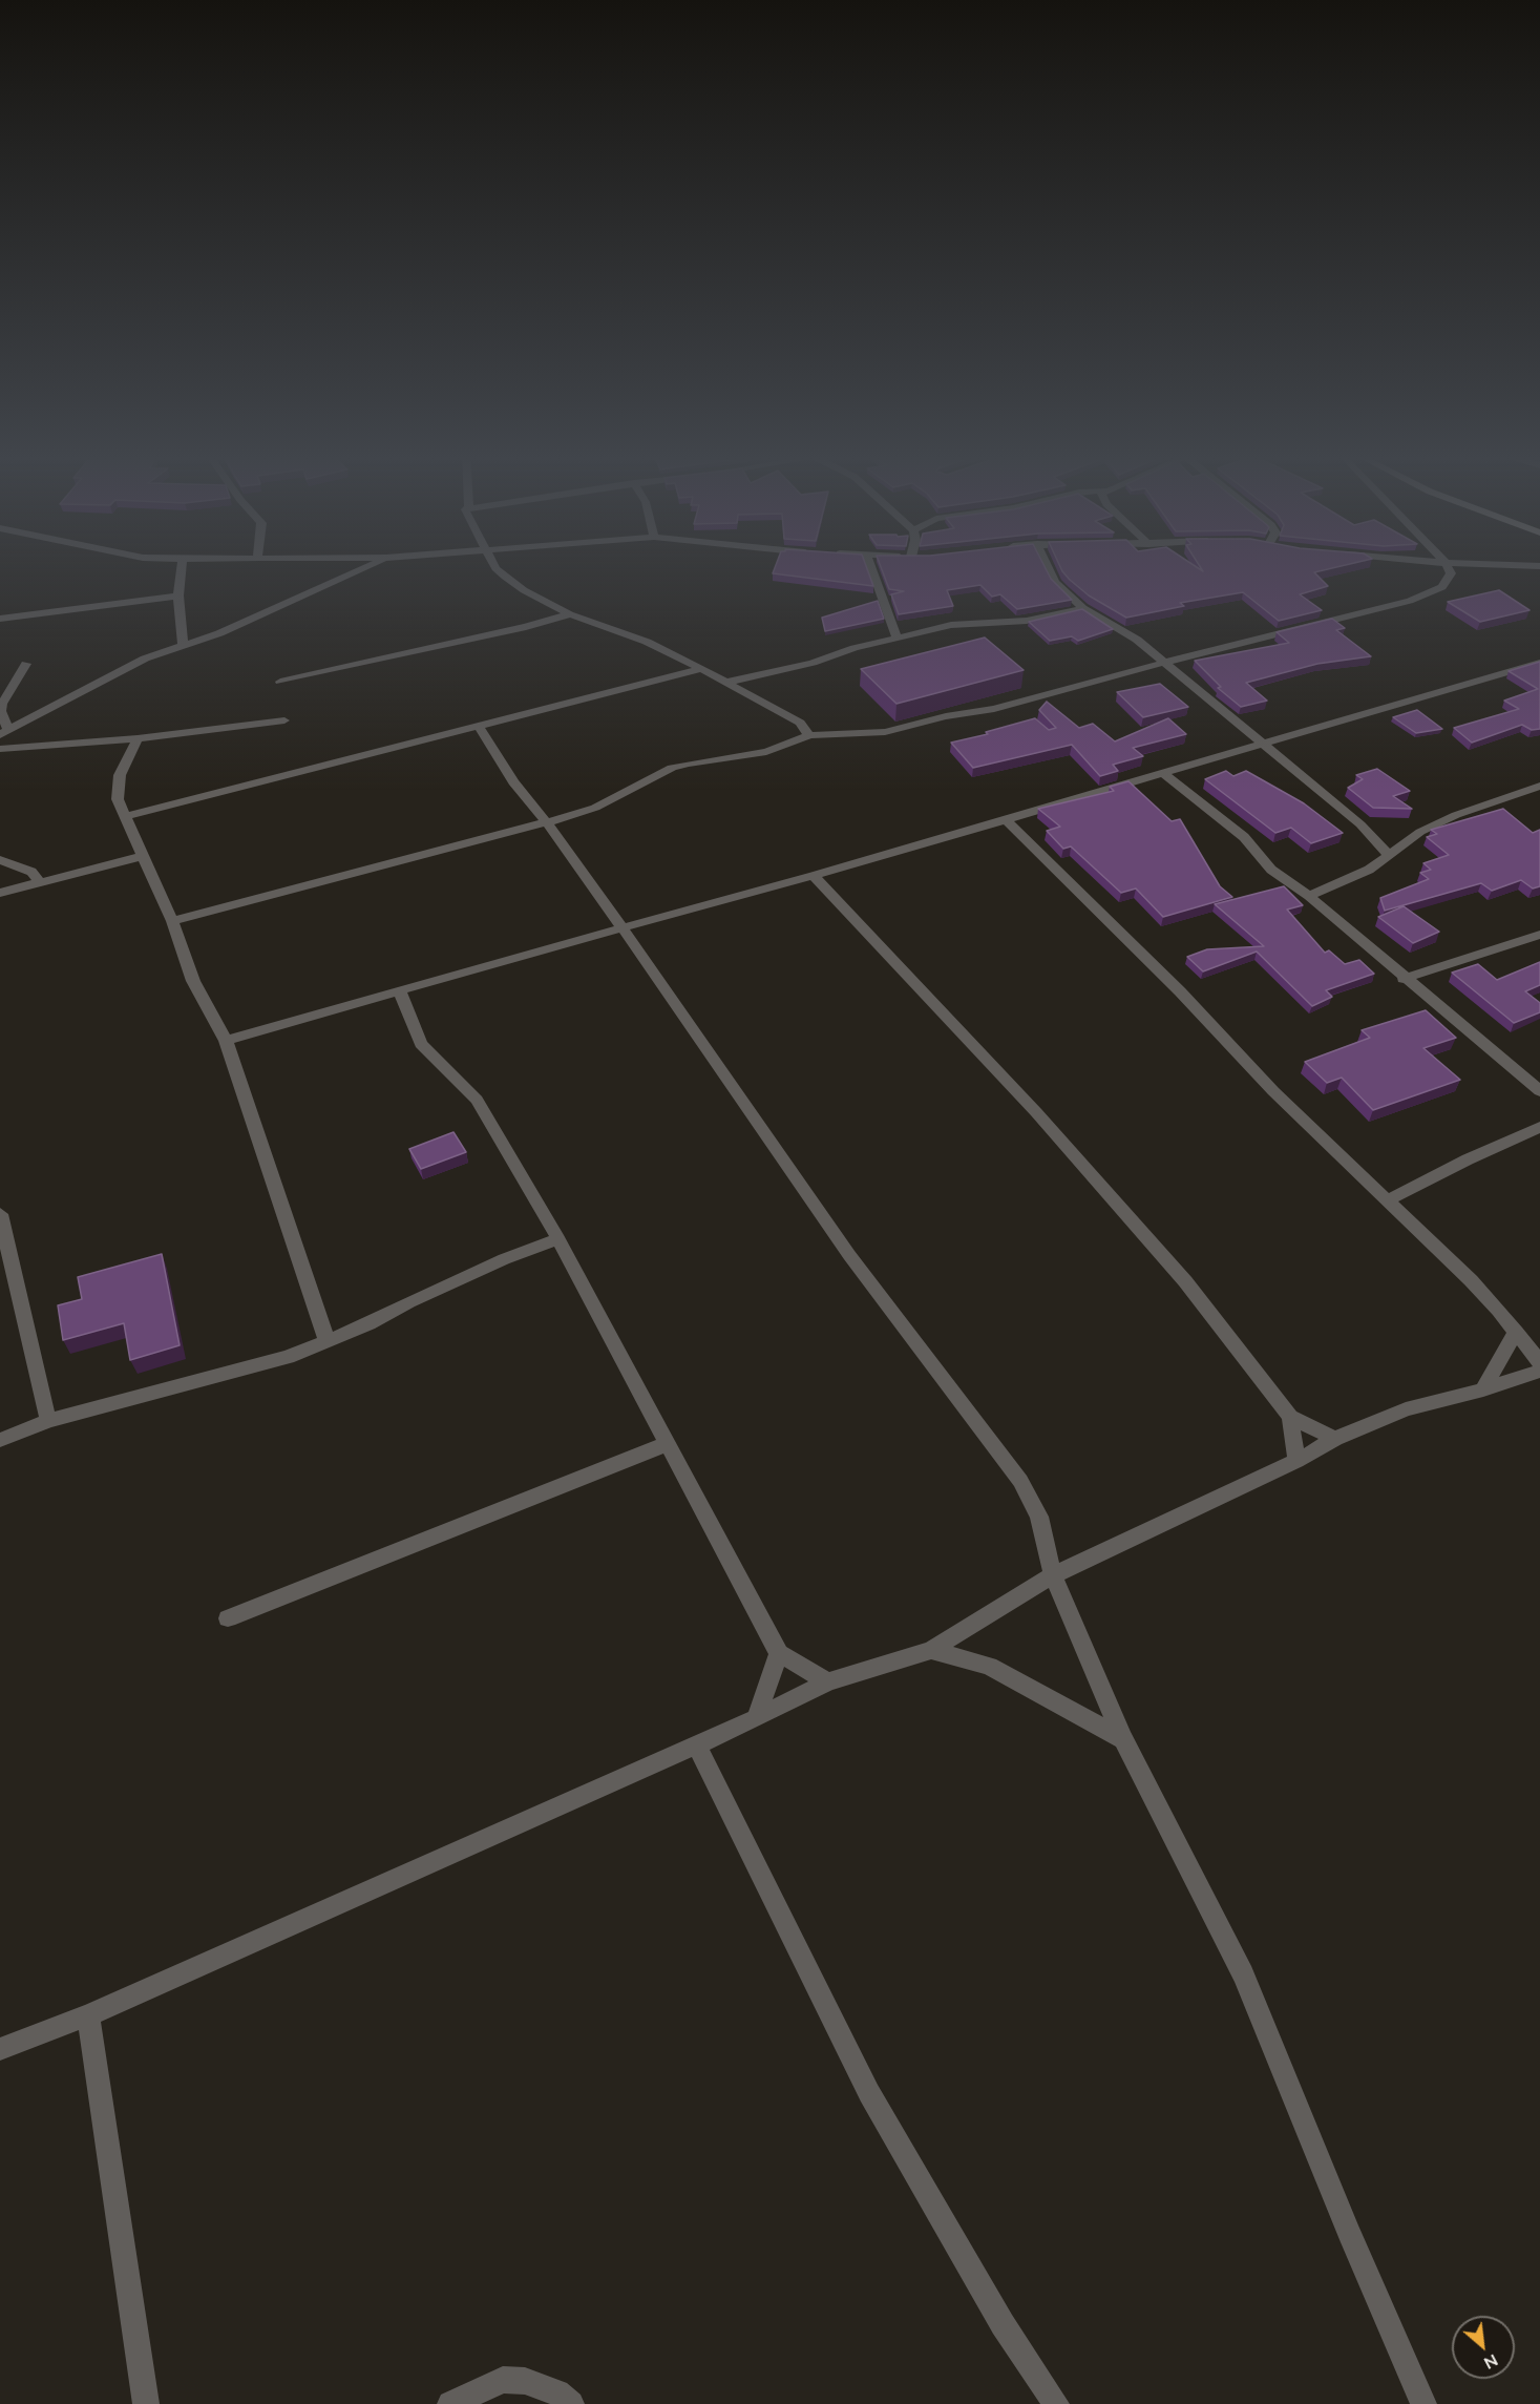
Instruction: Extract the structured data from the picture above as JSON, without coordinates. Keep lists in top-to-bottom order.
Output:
{
  "north": "bottom right"
}
